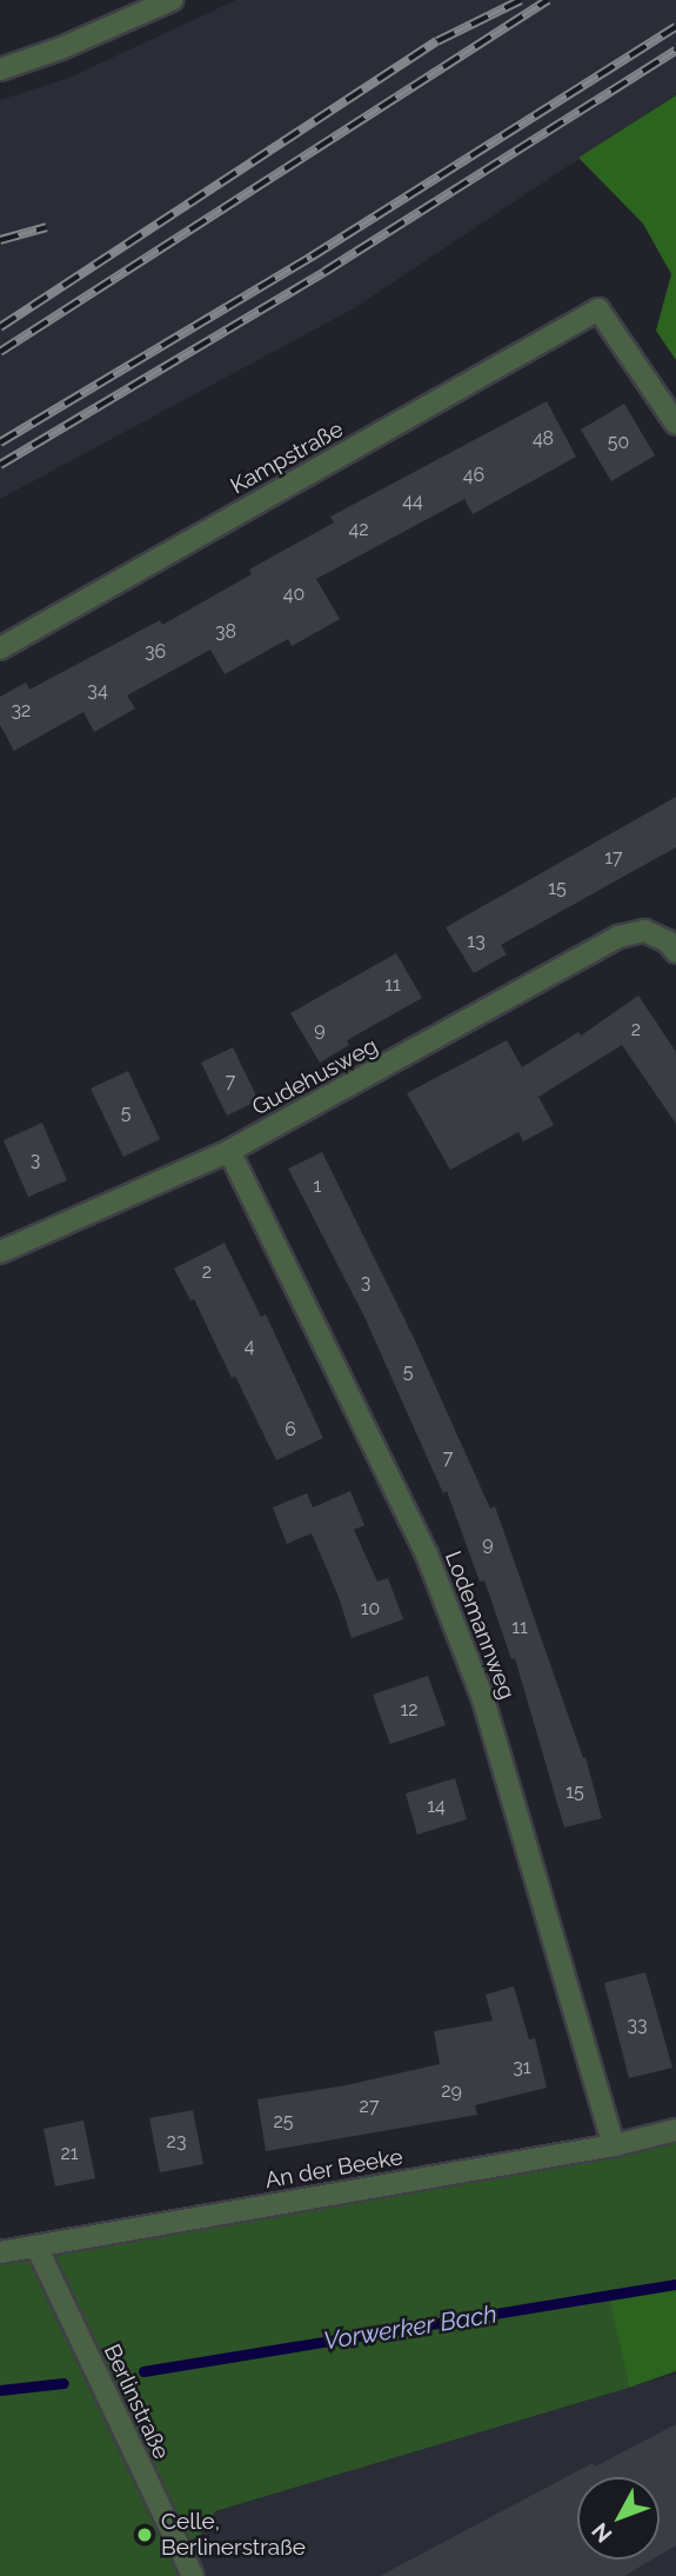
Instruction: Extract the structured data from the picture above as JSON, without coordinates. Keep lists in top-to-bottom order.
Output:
{
  "streets": {
    "street": [
      "Kampstraße",
      "Gudehusweg",
      "Lodemannweg",
      "An der Beeke",
      "Berlinstraße"
    ]
  },
  "crossings": [
    ["Gudehusweg", "Lodemannweg"],
    ["Lodemannweg", "An der Beeke"],
    ["An der Beeke", "Berlinstraße"]
  ],
  "water": ["Vorwerker Bach"],
  "places": ["Celle, Berlinerstraße"],
  "house_numbers": [
    "48",
    "50",
    "46",
    "44",
    "42",
    "40",
    "38",
    "36",
    "34",
    "32",
    "17",
    "15",
    "13",
    "11",
    "9",
    "2",
    "7",
    "5",
    "3",
    "1",
    "2",
    "3",
    "4",
    "5",
    "6",
    "7",
    "9",
    "10",
    "11",
    "12",
    "15",
    "14",
    "33",
    "31",
    "29",
    "27",
    "25",
    "23",
    "21"
  ],
  "north": "bottom left"
}
